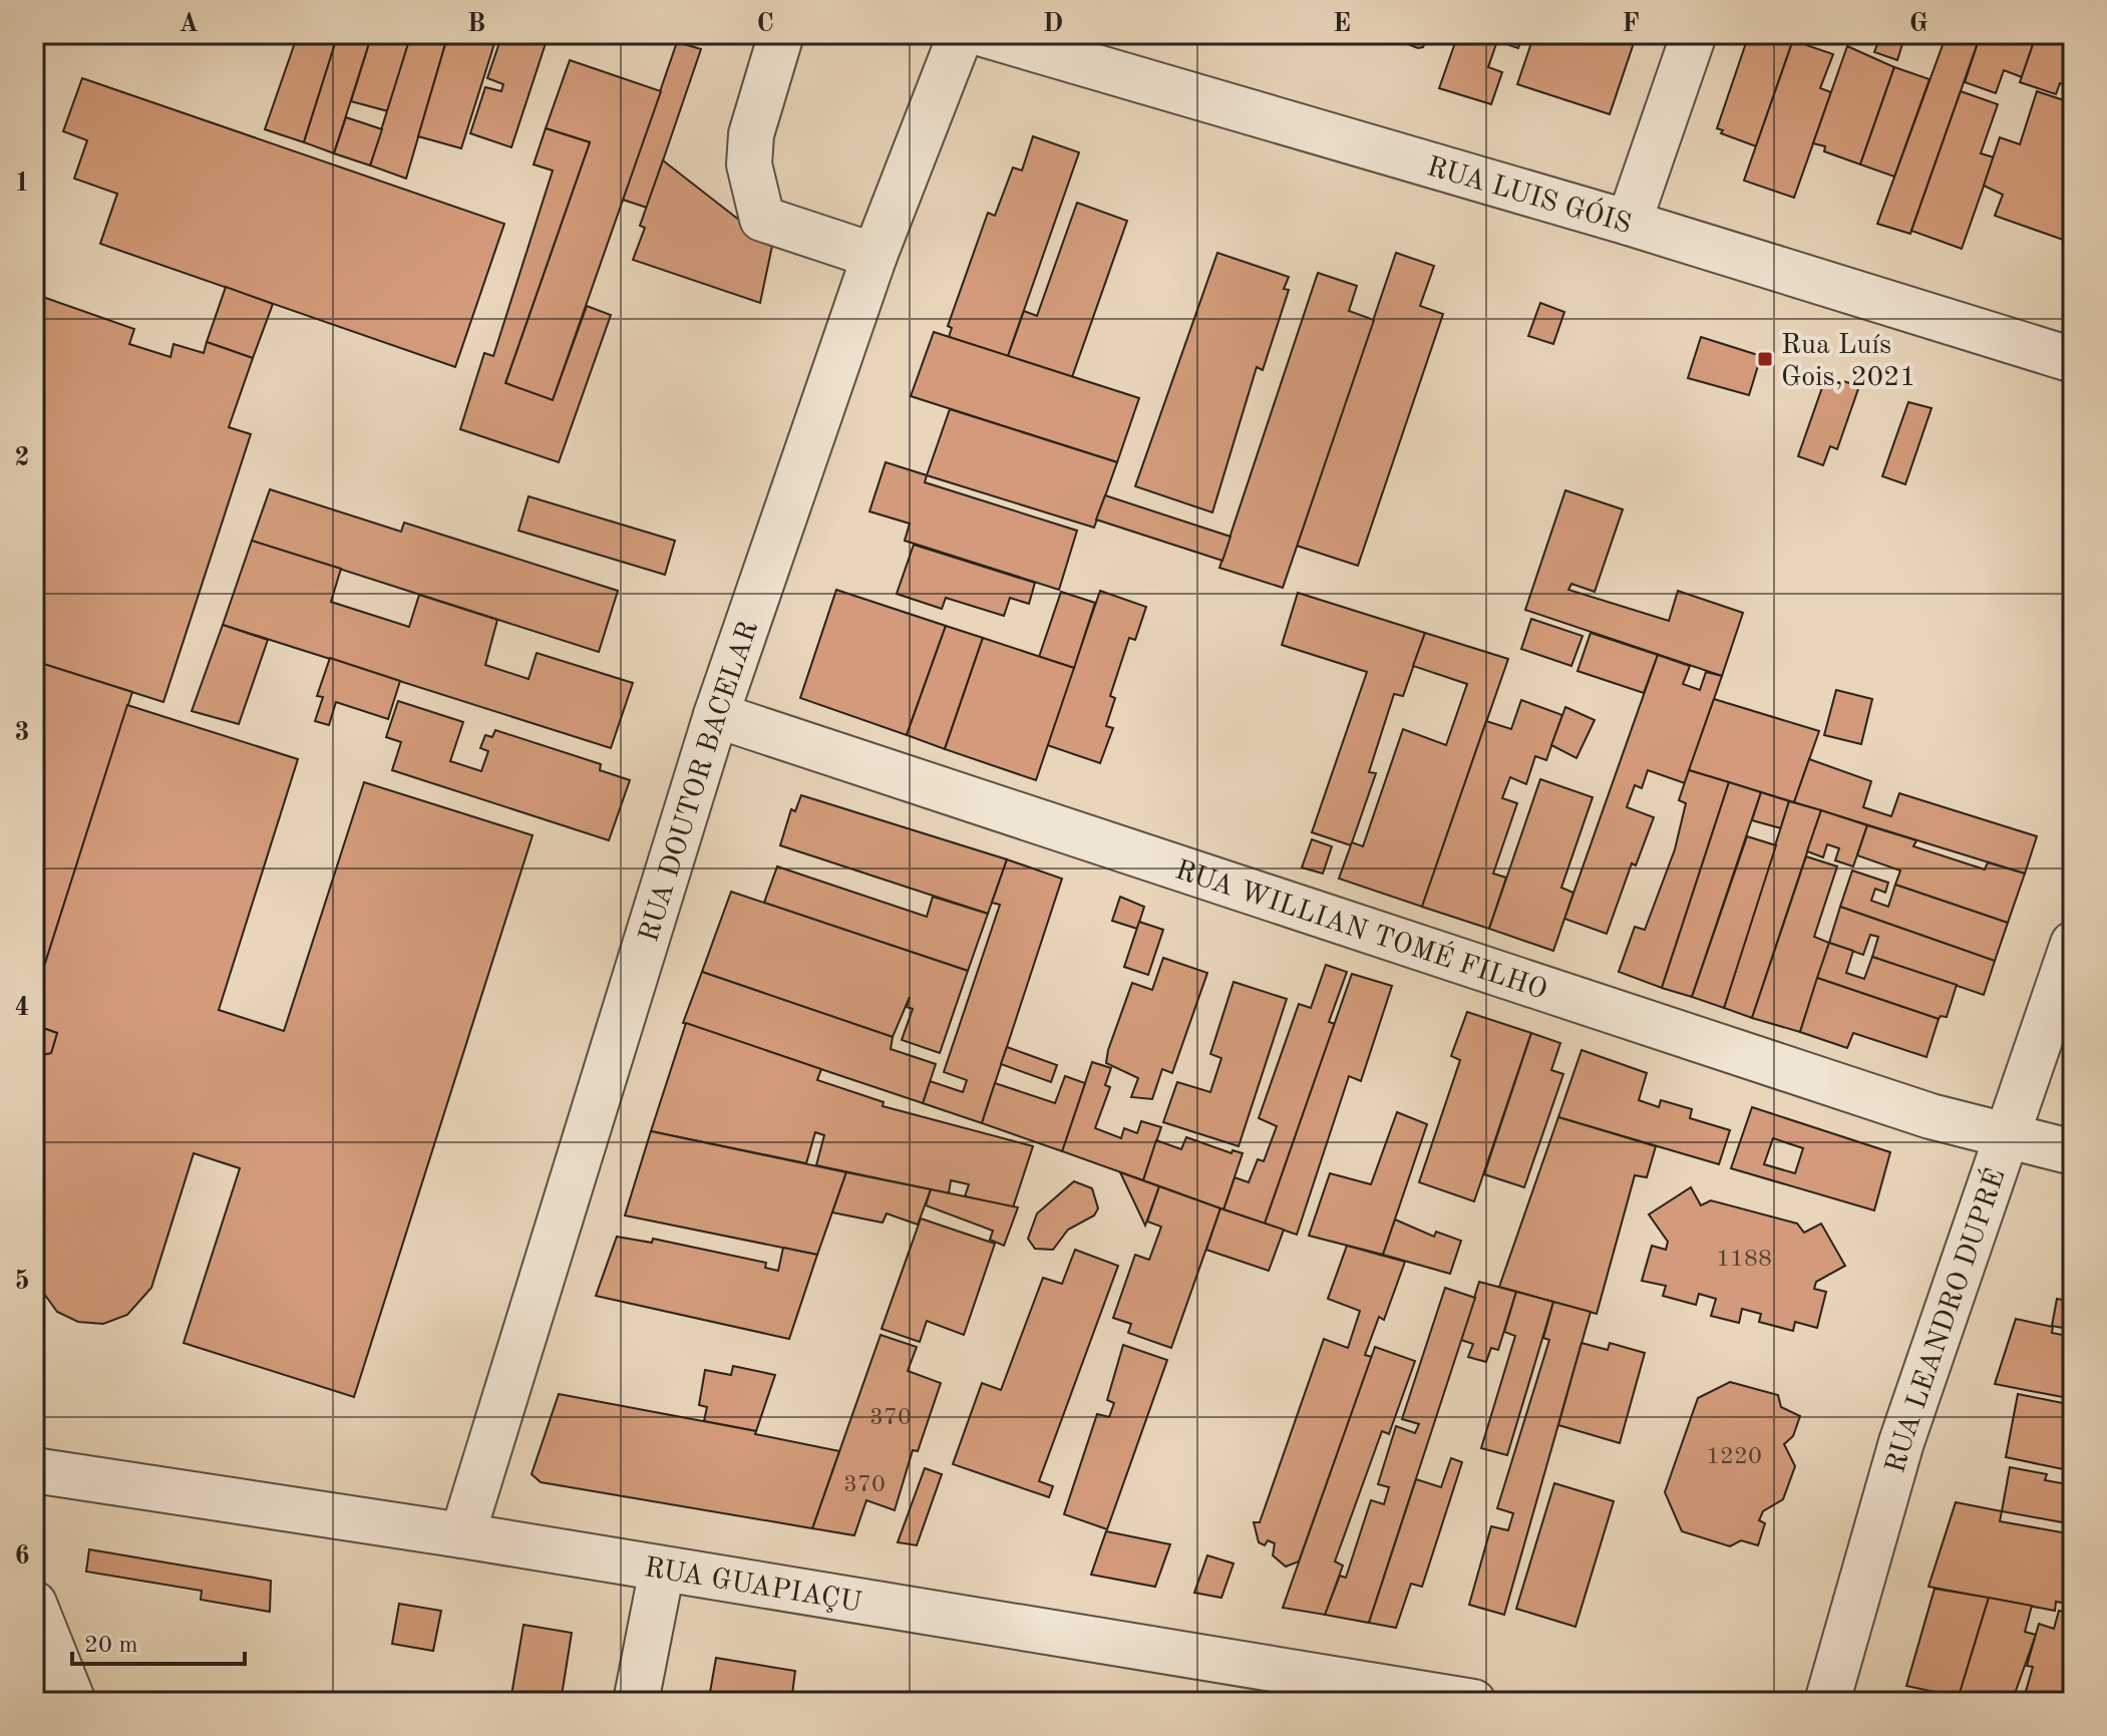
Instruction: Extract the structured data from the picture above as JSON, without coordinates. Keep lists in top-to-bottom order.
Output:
{
  "streets": {
    "street": [
      "RUA LUIS GÓIS",
      "RUA DOUTOR BACELAR",
      "RUA WILLIAN TOMÉ FILHO",
      "RUA LEANDRO DUPRÉ",
      "RUA GUAPIAÇU"
    ]
  },
  "crossings": [
    ["RUA DOUTOR BACELAR", "RUA WILLIAN TOMÉ FILHO"],
    ["RUA DOUTOR BACELAR", "RUA GUAPIAÇU"],
    ["RUA WILLIAN TOMÉ FILHO", "RUA LEANDRO DUPRÉ"]
  ],
  "places": {
    "transit": ["Rua Luís Gois, 2021"]
  },
  "house_numbers": [
    "1188",
    "370",
    "1220",
    "370"
  ],
  "scale_bar": "20 m",
  "grid": {
    "columns": [
      "A",
      "B",
      "C",
      "D",
      "E",
      "F",
      "G"
    ],
    "rows": [
      "1",
      "2",
      "3",
      "4",
      "5",
      "6"
    ]
  }
}
